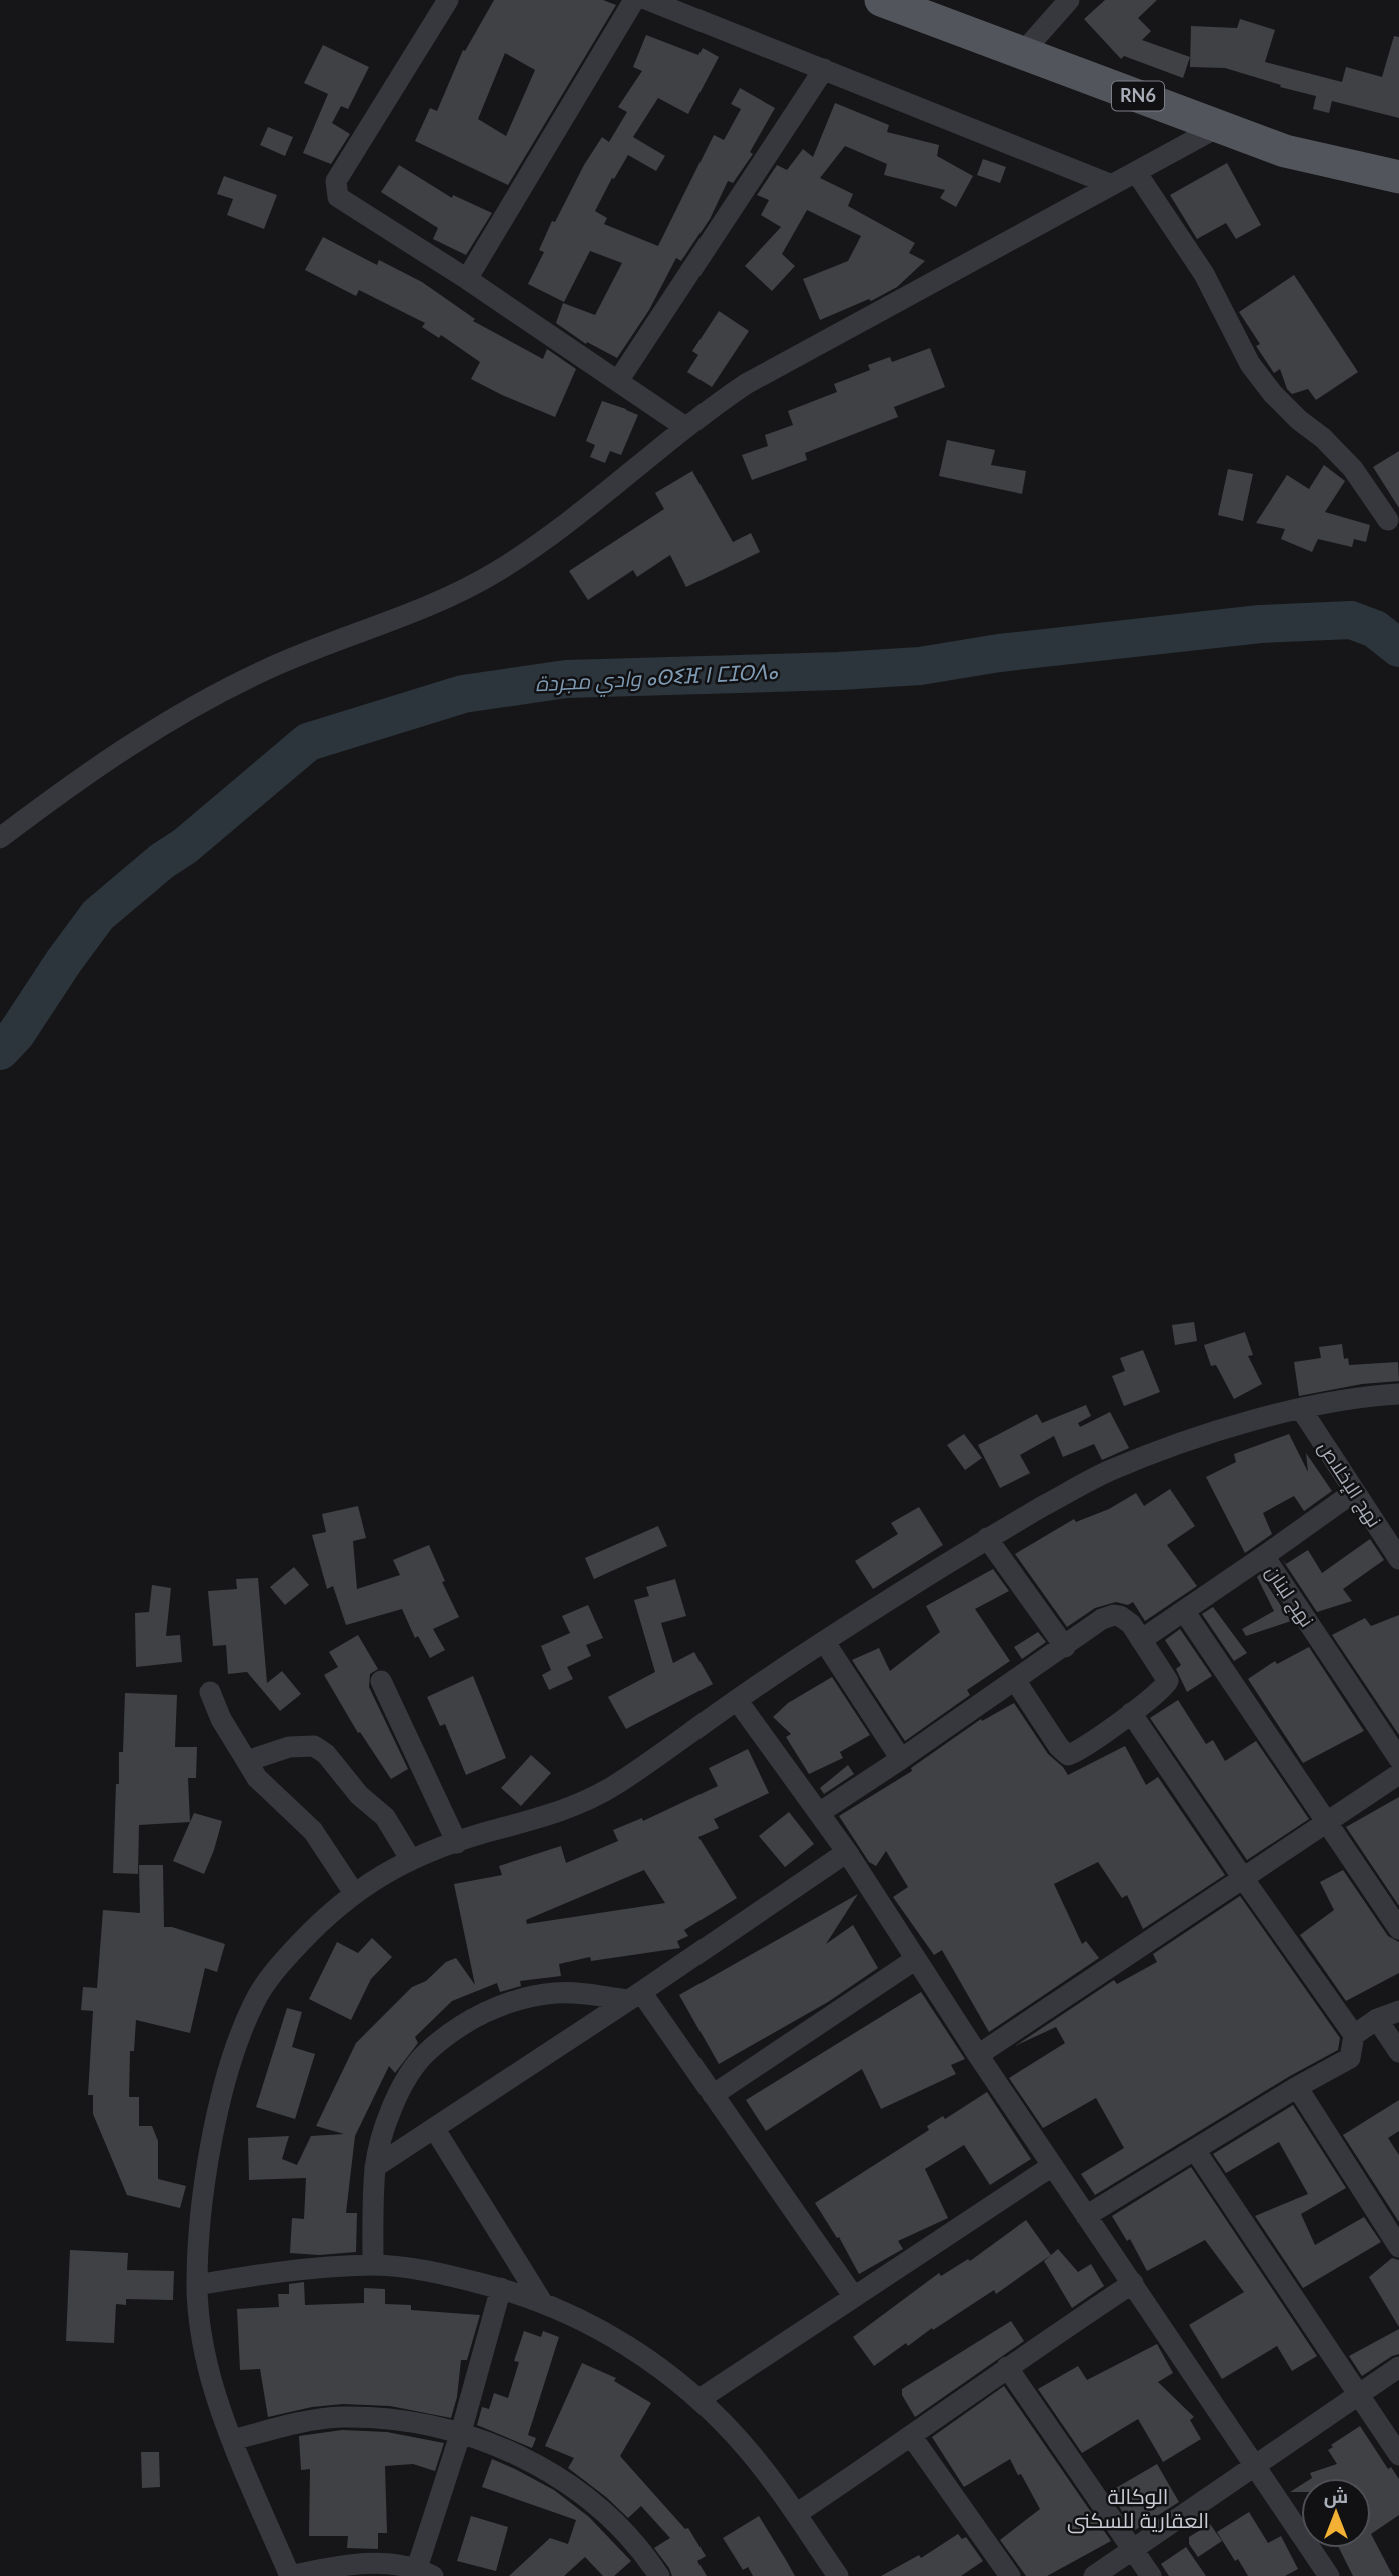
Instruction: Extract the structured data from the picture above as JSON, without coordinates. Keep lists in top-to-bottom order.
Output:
{
  "streets": {
    "main road": ["RN6"],
    "street": ["نهج الإخلاص", "نهج لبنان"]
  },
  "districts": ["الوكالة العقارية للسكنى"],
  "water": ["وادي مجردة ⴰⵙⵉⴼ ⵏ ⵎⵊⵔⴷⴰ"],
  "north": "top"
}
